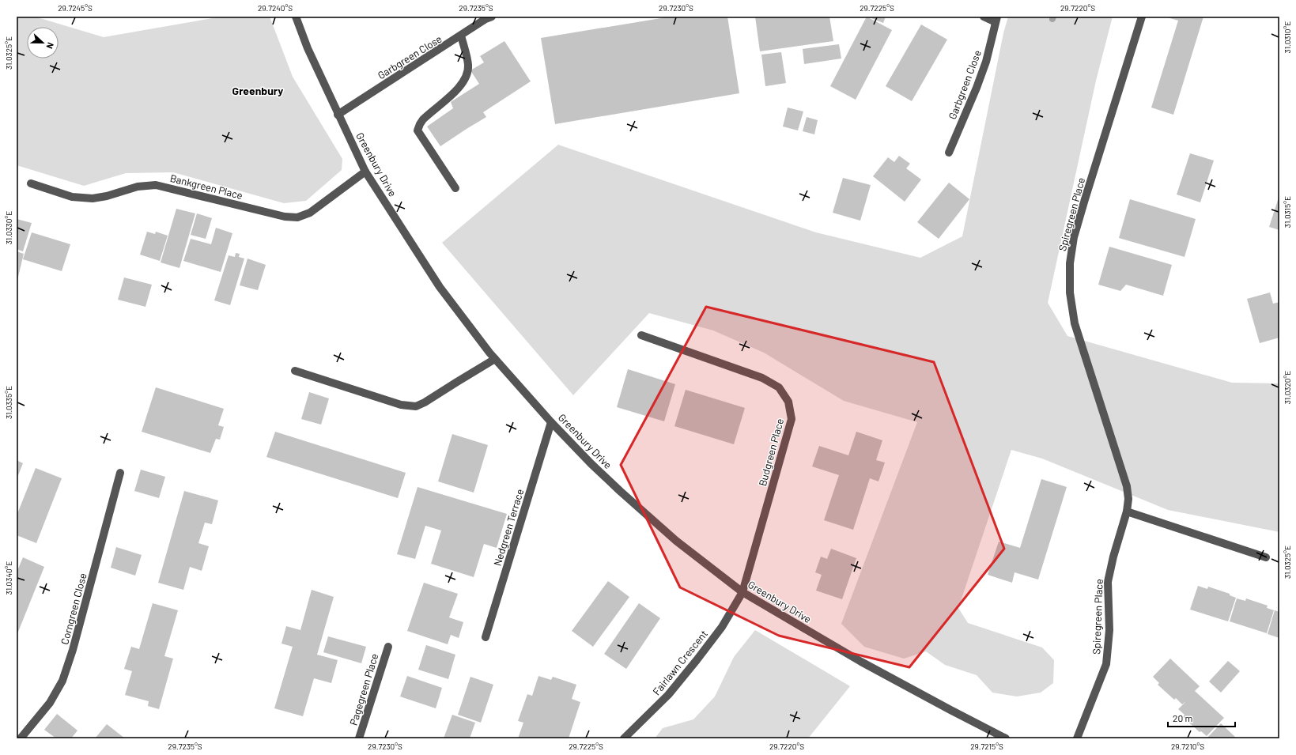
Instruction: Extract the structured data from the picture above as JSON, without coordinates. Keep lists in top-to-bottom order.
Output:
{
  "streets": {
    "street": [
      "Garbgreen Close",
      "Greenbury Drive",
      "Bankgreen Place",
      "Spiregreen Place",
      "Budgreen Place",
      "Nedgreen Terrace",
      "Corngreen Close",
      "Fairlawn Crescent",
      "Pagegreen Place"
    ]
  },
  "crossings": [
    ["Garbgreen Close", "Greenbury Drive"],
    ["Greenbury Drive", "Bankgreen Place"],
    ["Greenbury Drive", "Budgreen Place"],
    ["Greenbury Drive", "Nedgreen Terrace"],
    ["Greenbury Drive", "Fairlawn Crescent"],
    ["Budgreen Place", "Fairlawn Crescent"]
  ],
  "districts": ["Greenbury"],
  "scale_bar": "20 m",
  "north": "right",
  "coordinates": [
    "29.7245°S",
    "29.7240°S",
    "29.7235°S",
    "29.7230°S",
    "29.7225°S",
    "29.7220°S",
    "31.0310°E",
    "31.0325°E",
    "31.0315°E",
    "31.0330°E",
    "31.0320°E",
    "31.0335°E",
    "31.0340°E",
    "29.7215°S",
    "29.7210°S"
  ]
}
